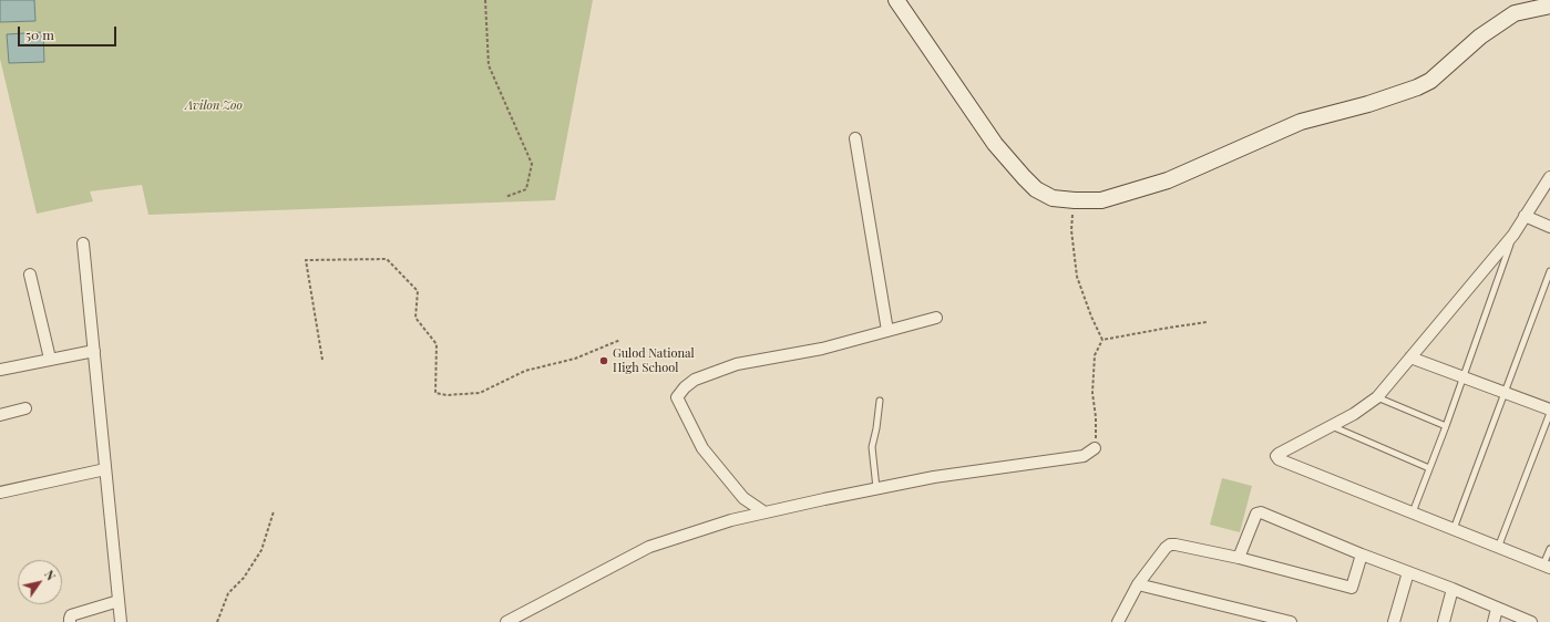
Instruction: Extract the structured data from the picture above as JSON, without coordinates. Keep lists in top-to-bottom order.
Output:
{
  "parks": ["Avilon Zoo"],
  "places": ["Gulod National High School"],
  "scale_bar": "50 m",
  "north": "top right"
}
